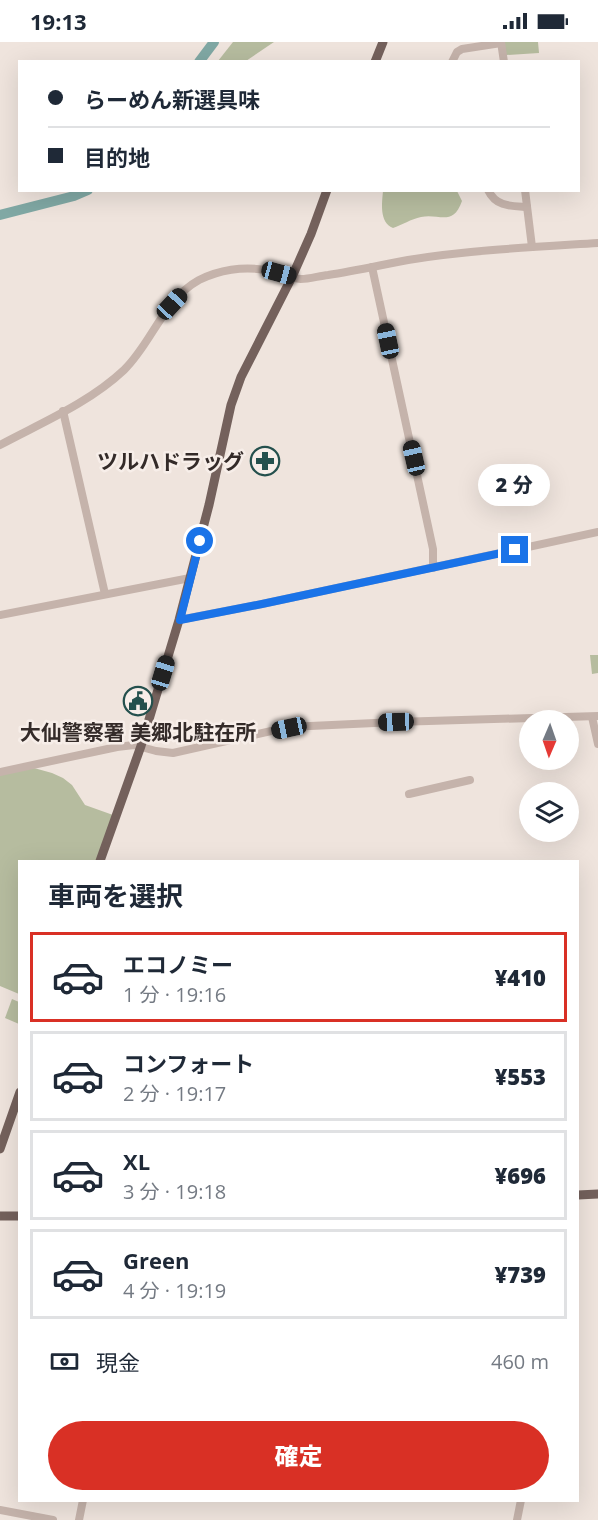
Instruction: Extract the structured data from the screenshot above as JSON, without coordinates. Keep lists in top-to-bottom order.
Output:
{
  "places": {
    "pharmacy": ["ツルハドラッグ"],
    "public building": ["大仙警察署 美郷北駐在所"]
  },
  "north": "bottom",
  "page": {
    "status": "19:13",
    "banner": ["らーめん新選具味", "目的地"],
    "bubble": "2 分",
    "heading": "車両を選択",
    "list": [
      {
        "name": "エコノミー",
        "note": "1 分 · 19:16",
        "value": "¥410"
      },
      {
        "name": "コンフォート",
        "note": "2 分 · 19:17",
        "value": "¥553"
      },
      {
        "name": "XL",
        "note": "3 分 · 19:18",
        "value": "¥696"
      },
      {
        "name": "Green",
        "note": "4 分 · 19:19",
        "value": "¥739"
      }
    ],
    "pay": ["現金", "460 m"],
    "buttons": "確定"
  }
}
